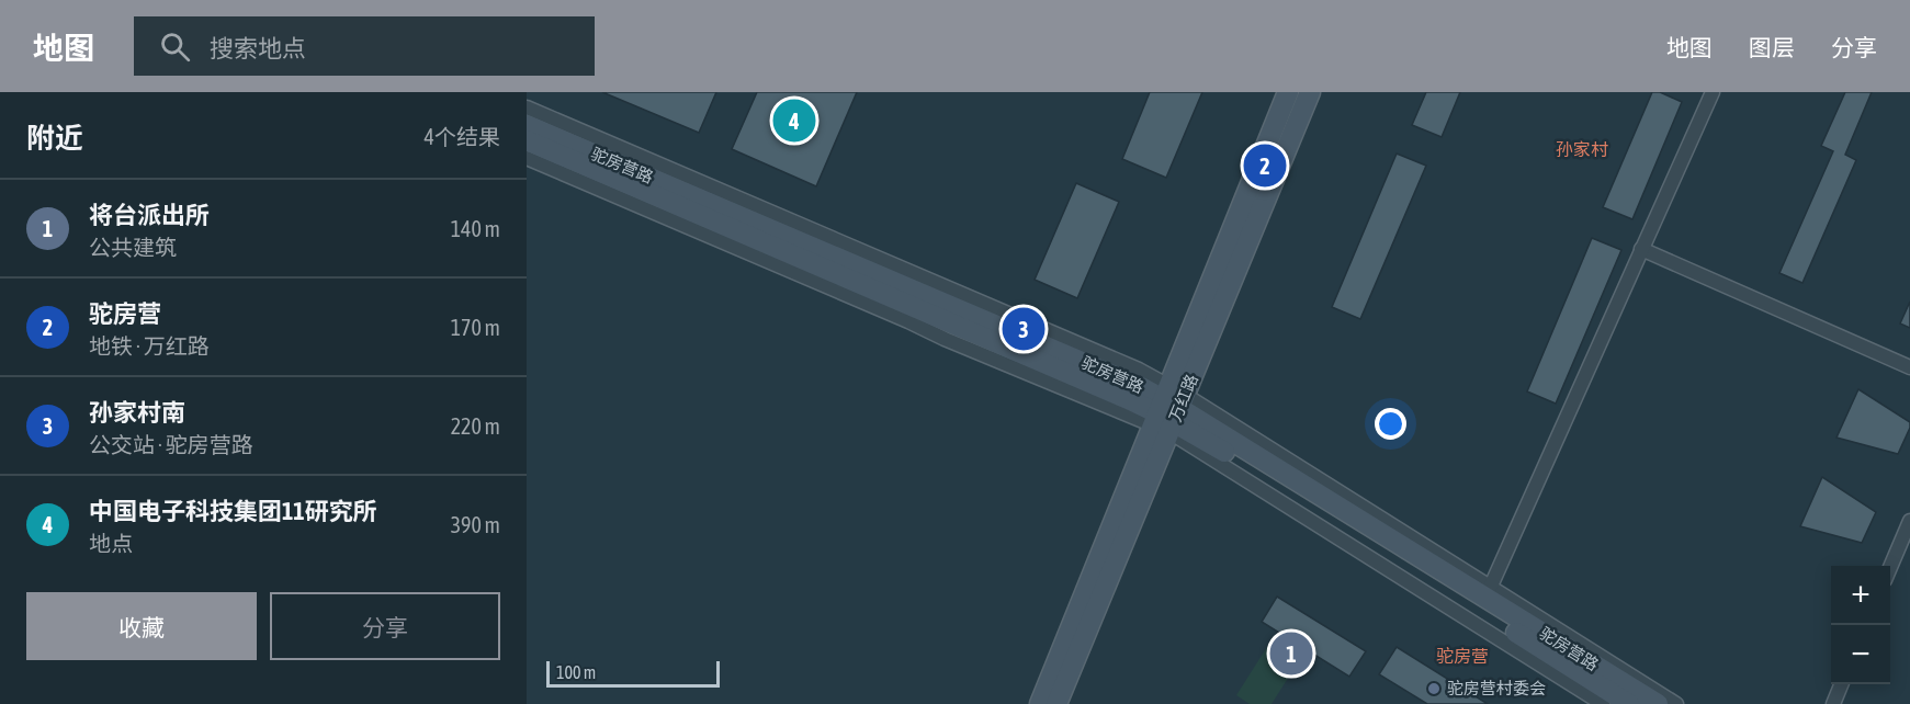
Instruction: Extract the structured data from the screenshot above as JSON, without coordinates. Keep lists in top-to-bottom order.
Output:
{
  "streets": {
    "street": ["驼房营路", "万红路"]
  },
  "crossings": [
    ["驼房营路", "万红路"]
  ],
  "districts": ["孙家村", "驼房营"],
  "places": ["驼房营村委会"],
  "scale_bar": "100 m",
  "page": {
    "header": "地图",
    "search": "搜索地点",
    "nav": ["地图", "图层", "分享"],
    "heading": ["附近", "4个结果"],
    "pins": [
      "4",
      "2",
      "3",
      "1"
    ],
    "list": [
      {
        "mark": "1",
        "name": "将台派出所",
        "note": "公共建筑",
        "value": "140 m"
      },
      {
        "mark": "2",
        "name": "驼房营",
        "note": "地铁 · 万红路",
        "value": "170 m"
      },
      {
        "mark": "3",
        "name": "孙家村南",
        "note": "公交站 · 驼房营路",
        "value": "220 m"
      },
      {
        "mark": "4",
        "name": "中国电子科技集团11研究所",
        "note": "地点",
        "value": "390 m"
      }
    ],
    "map_buttons": ["+", "−"],
    "buttons": ["收藏", "分享"],
    "scale": "100 m"
  }
}
